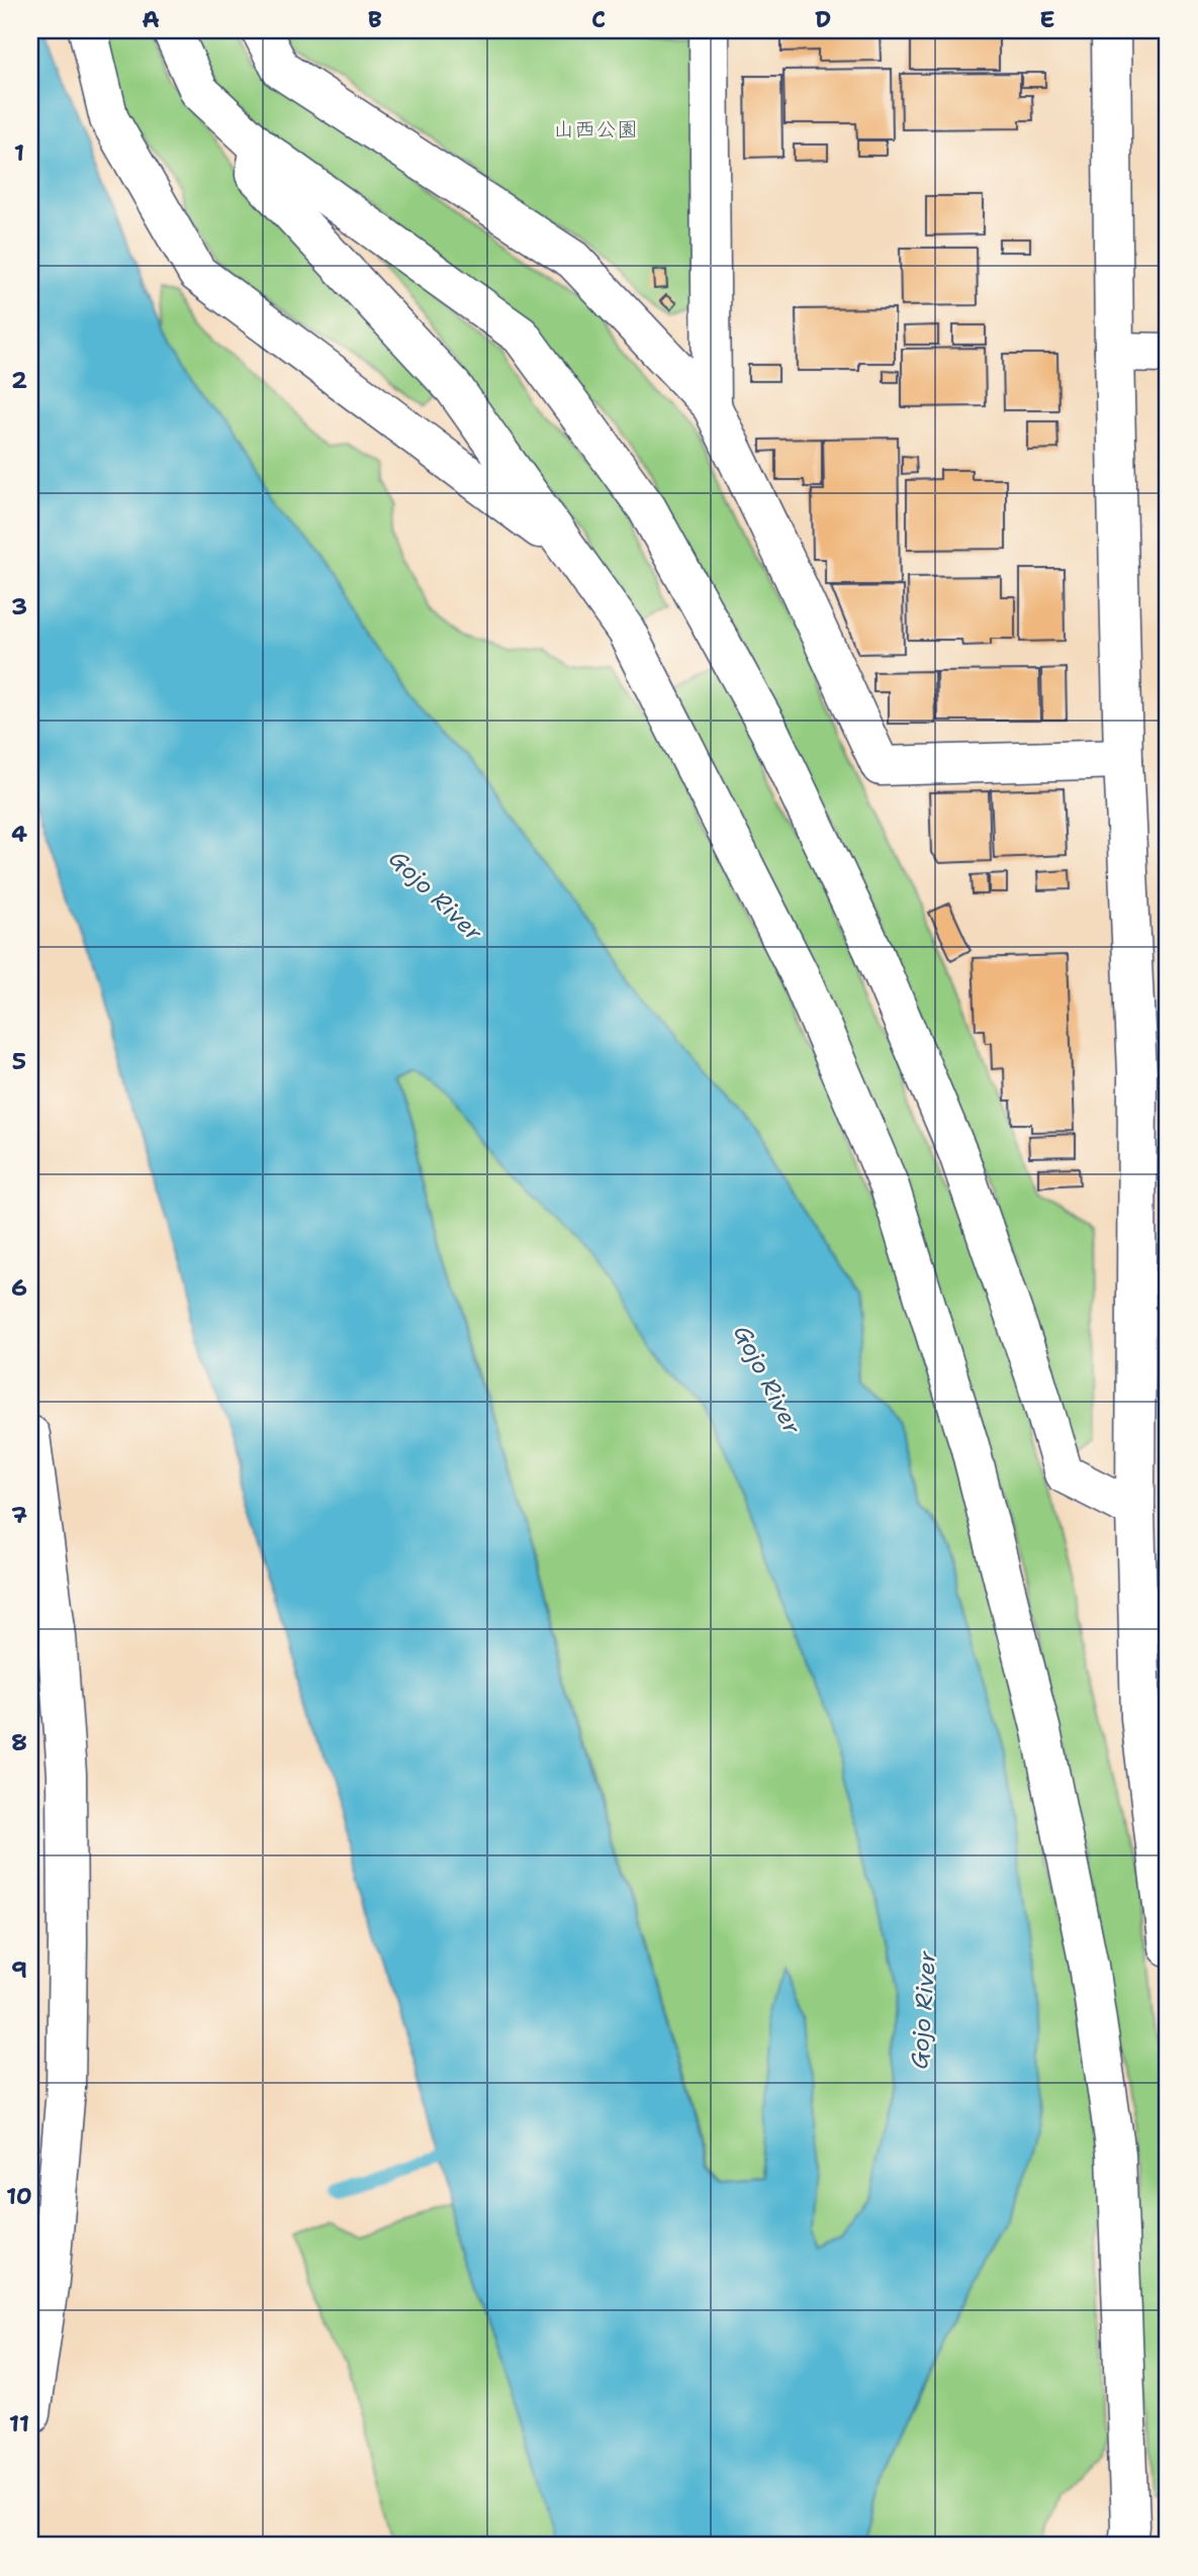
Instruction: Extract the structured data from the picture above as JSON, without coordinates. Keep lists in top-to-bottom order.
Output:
{
  "water": ["Gojo River"],
  "parks": ["山西公園"],
  "grid": {
    "columns": [
      "A",
      "B",
      "C",
      "D",
      "E"
    ],
    "rows": [
      "1",
      "2",
      "3",
      "4",
      "5",
      "6",
      "7",
      "8",
      "9",
      "10",
      "11"
    ]
  }
}
